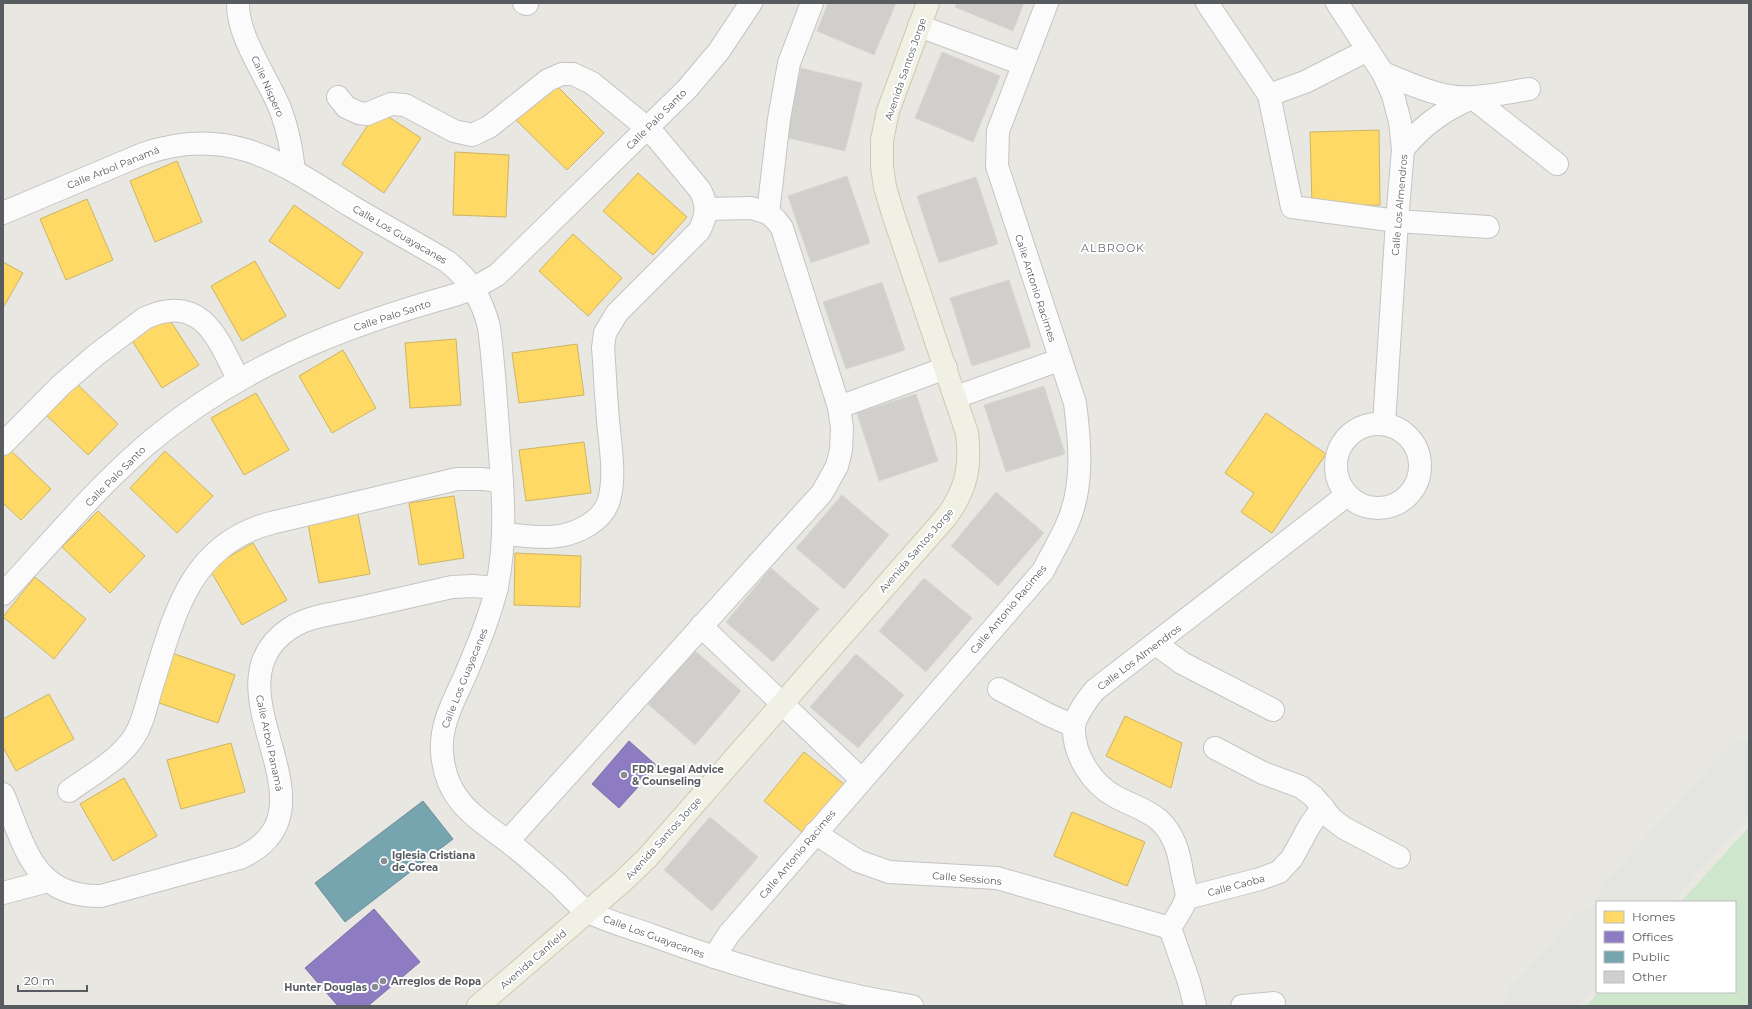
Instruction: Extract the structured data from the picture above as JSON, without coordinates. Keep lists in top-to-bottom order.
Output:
{
  "streets": {
    "main road": ["Avenida Santos Jorge", "Avenida Canfield"],
    "street": [
      "Calle Níspero",
      "Calle Palo Santo",
      "Calle Arbol Panamá",
      "Calle Los Almendros",
      "Calle Los Guayacanes",
      "Calle Antonio Racimes",
      "Calle Sessions",
      "Calle Caoba"
    ]
  },
  "crossings": [
    ["Avenida Santos Jorge", "Calle Los Guayacanes"],
    ["Avenida Santos Jorge", "Avenida Canfield"],
    ["Calle Níspero", "Calle Arbol Panamá"],
    ["Calle Níspero", "Calle Los Guayacanes"],
    ["Calle Palo Santo", "Calle Los Guayacanes"],
    ["Calle Arbol Panamá", "Calle Los Guayacanes"],
    ["Calle Los Guayacanes", "Calle Antonio Racimes"],
    ["Calle Los Guayacanes", "Avenida Canfield"],
    ["Calle Antonio Racimes", "Calle Sessions"]
  ],
  "districts": ["ALBROOK"],
  "places": [
    "FDR Legal Advice & Counseling",
    "Iglesia Cristiana de Corea",
    "Arreglos de Ropa",
    "Hunter Douglas"
  ],
  "legend": [
    "Homes",
    "Offices",
    "Public",
    "Other"
  ],
  "scale_bar": "20 m"
}
